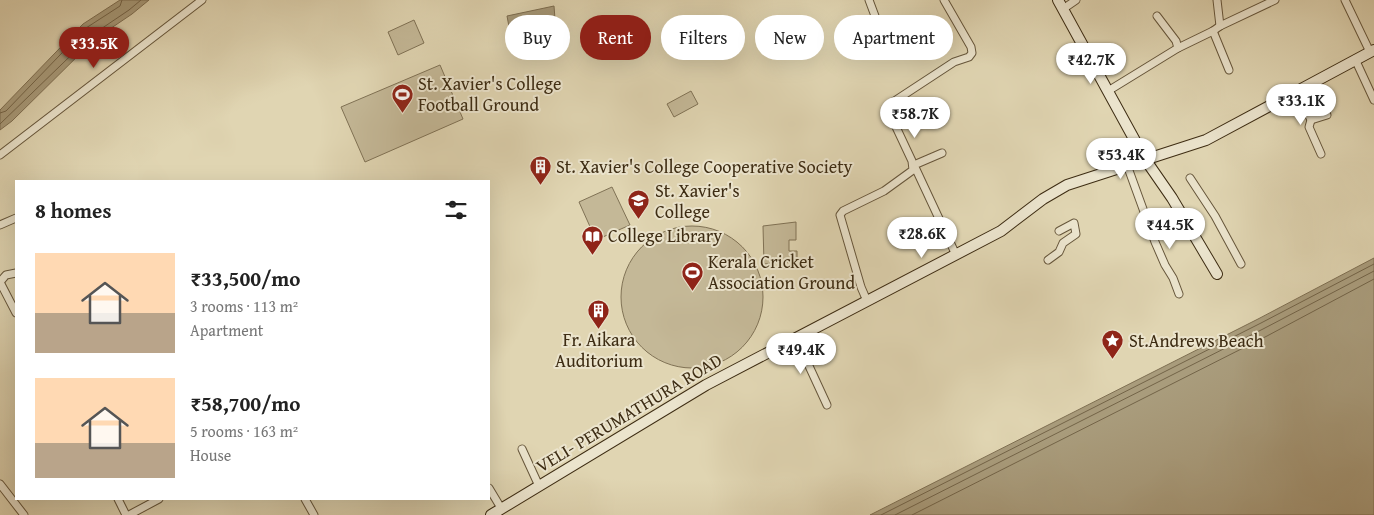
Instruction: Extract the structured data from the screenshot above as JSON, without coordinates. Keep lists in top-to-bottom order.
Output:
{
  "streets": {
    "main road": ["VELI- PERUMATHURA ROAD"]
  },
  "places": {
    "sports": ["St. Xavier's College Football Ground", "Kerala Cricket Association Ground"],
    "building": ["St. Xavier's College Cooperative Society", "Fr. Aikara Auditorium"],
    "school or university": ["St. Xavier's College"],
    "library": ["College Library"],
    "place": ["St.Andrews Beach"]
  },
  "page": {
    "chip": [
      "Buy",
      "Rent",
      "Filters",
      "New",
      "Apartment"
    ],
    "price": [
      "₹33.5K",
      "₹42.7K",
      "₹33.1K",
      "₹58.7K",
      "₹53.4K",
      "₹44.5K",
      "₹28.6K",
      "₹49.4K"
    ],
    "heading": "8 homes",
    "list": [
      {
        "name": "₹33,500/mo",
        "note": "3 rooms · 113 m² · Apartment"
      },
      {
        "name": "₹58,700/mo",
        "note": "5 rooms · 163 m² · House"
      }
    ]
  }
}
